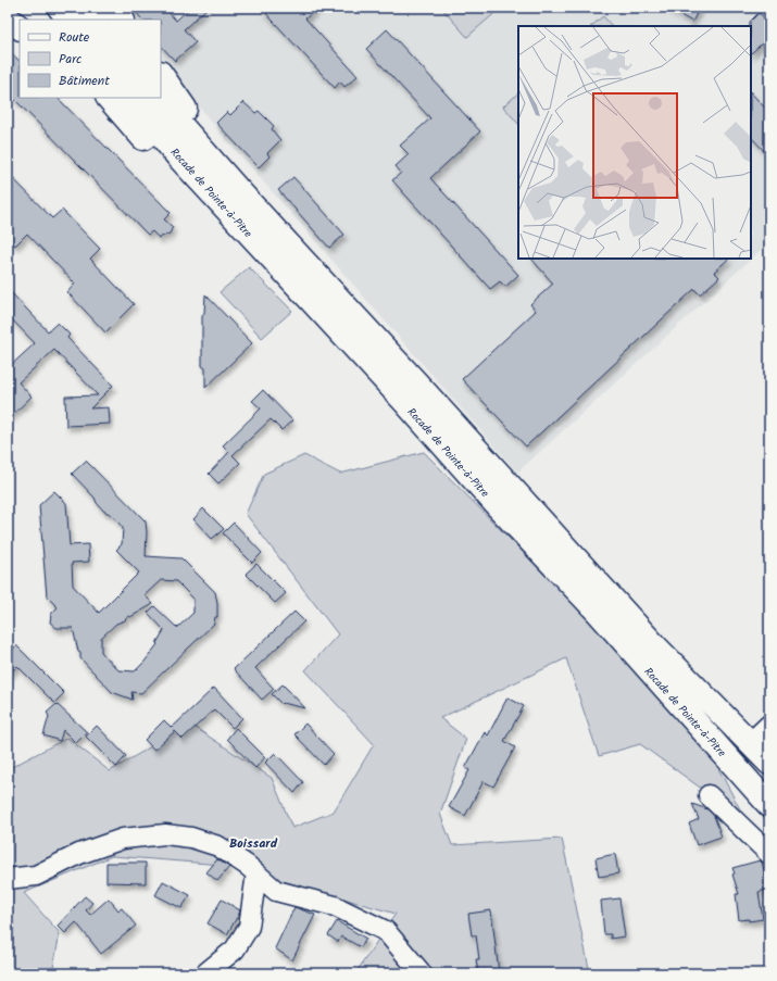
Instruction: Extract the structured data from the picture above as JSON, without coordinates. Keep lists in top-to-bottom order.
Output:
{
  "streets": {
    "highway": ["Rocade de Pointe-à-Pitre"]
  },
  "districts": ["Boissard"],
  "legend": ["Route", "Parc", "Bâtiment"]
}
